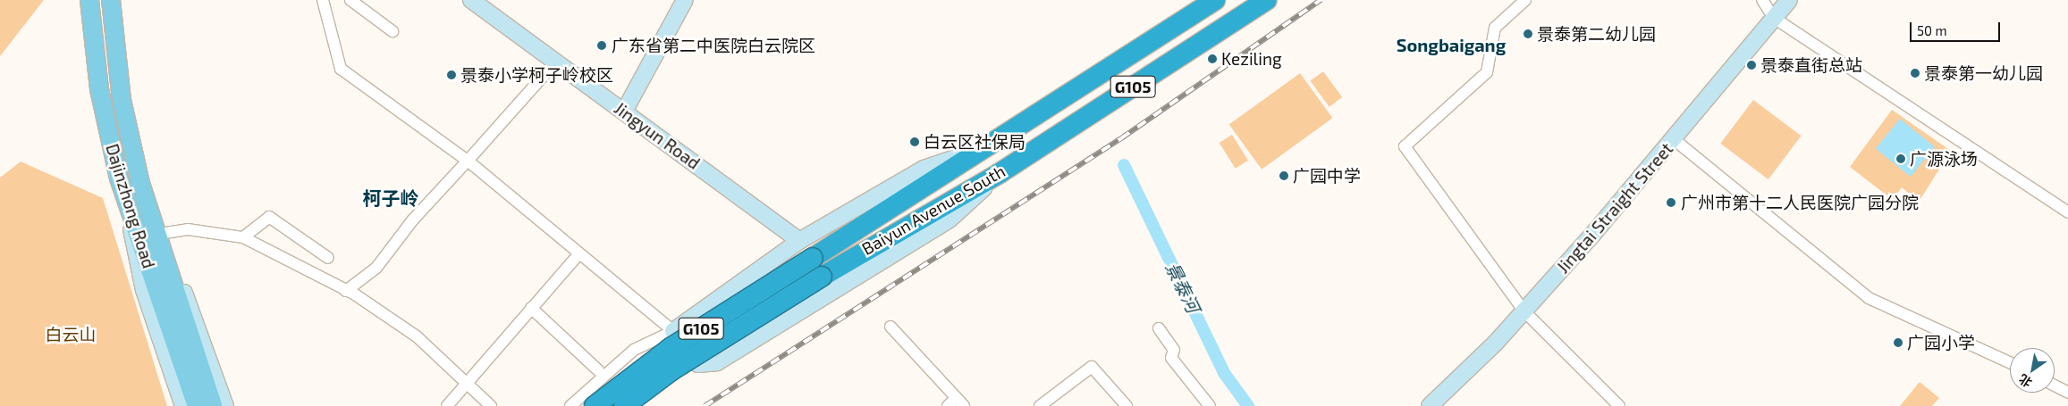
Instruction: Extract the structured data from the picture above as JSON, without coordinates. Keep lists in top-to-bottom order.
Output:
{
  "streets": {
    "highway": ["G105", "Baiyun Avenue South"],
    "main road": ["Dajinzhong Road"],
    "street": ["Jingyun Road", "Jingtai Straight Street"]
  },
  "districts": ["Songbaigang", "柯子岭"],
  "water": ["景泰河"],
  "parks": ["白云山"],
  "places": [
    "景泰第二幼儿园",
    "广东省第二中医院白云院区",
    "Keziling",
    "景泰直街总站",
    "景泰第一幼儿园",
    "景泰小学柯子岭校区",
    "白云区社保局",
    "广源泳场",
    "广园中学",
    "广州市第十二人民医院广园分院",
    "广园小学"
  ],
  "scale_bar": "50 m",
  "north": "bottom left"
}
